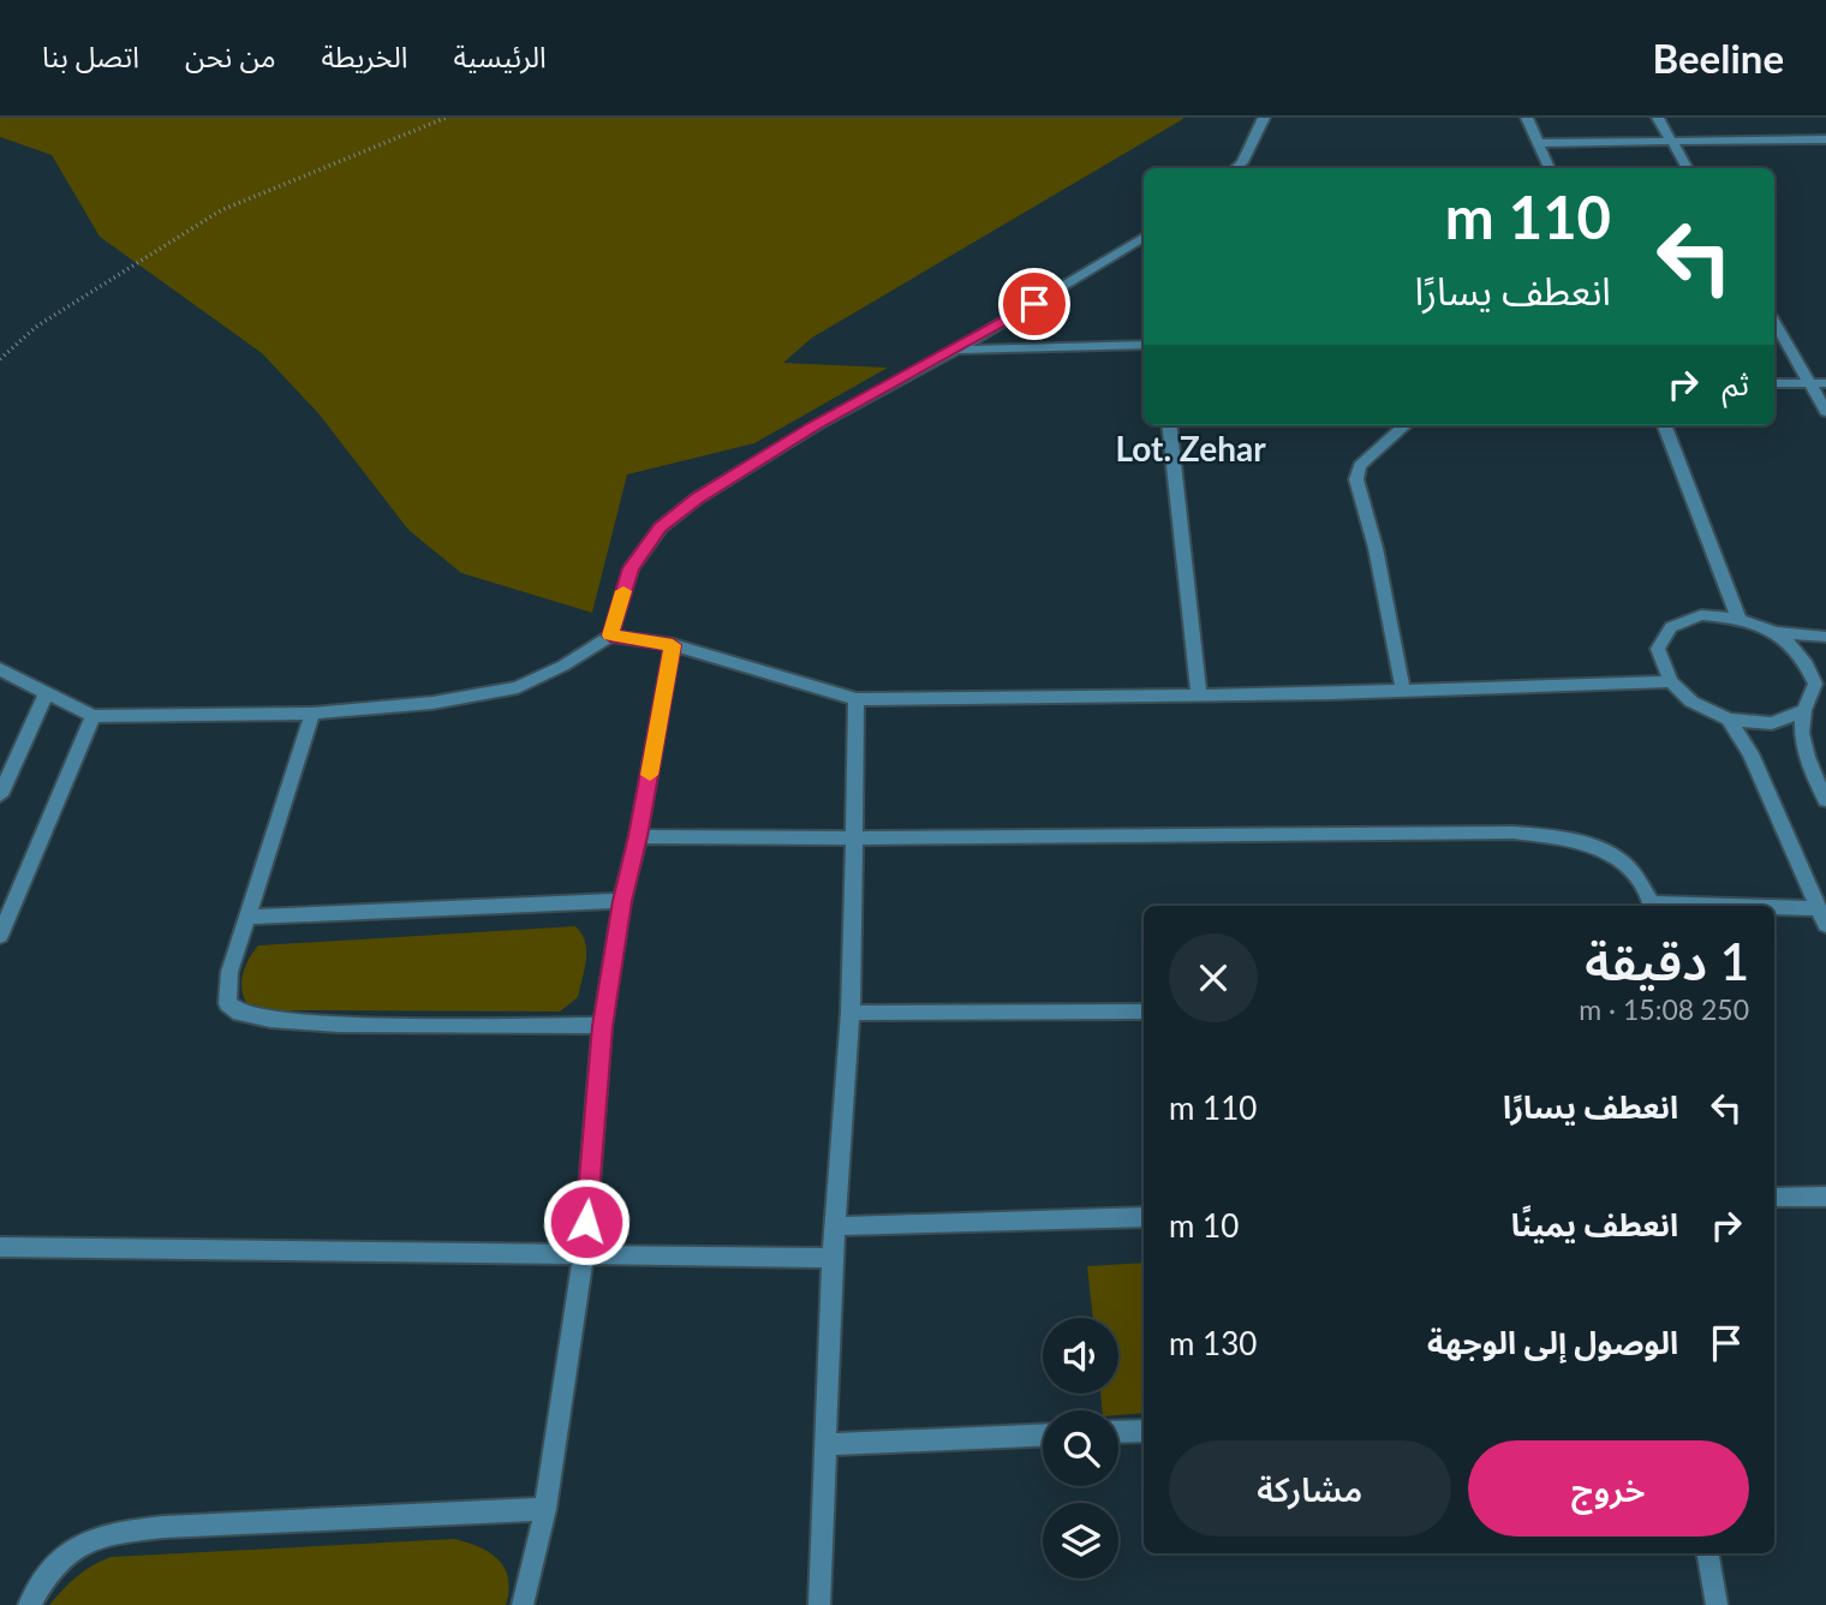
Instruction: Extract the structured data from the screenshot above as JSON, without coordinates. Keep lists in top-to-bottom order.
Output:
{
  "districts": ["Lot. Zehar"],
  "page": {
    "header": "Beeline",
    "nav": [
      "الرئيسية",
      "الخريطة",
      "من نحن",
      "اتصل بنا"
    ],
    "turn": ["110 m", "انعطف يسارًا"],
    "then": "ثم",
    "heading": ["1 دقيقة", "250 m · 15:08"],
    "list": [
      {
        "name": "انعطف يسارًا",
        "value": "110 m"
      },
      {
        "name": "انعطف يمينًا",
        "value": "10 m"
      },
      {
        "name": "الوصول إلى الوجهة",
        "value": "130 m"
      }
    ],
    "buttons": ["خروج", "مشاركة"]
  }
}
